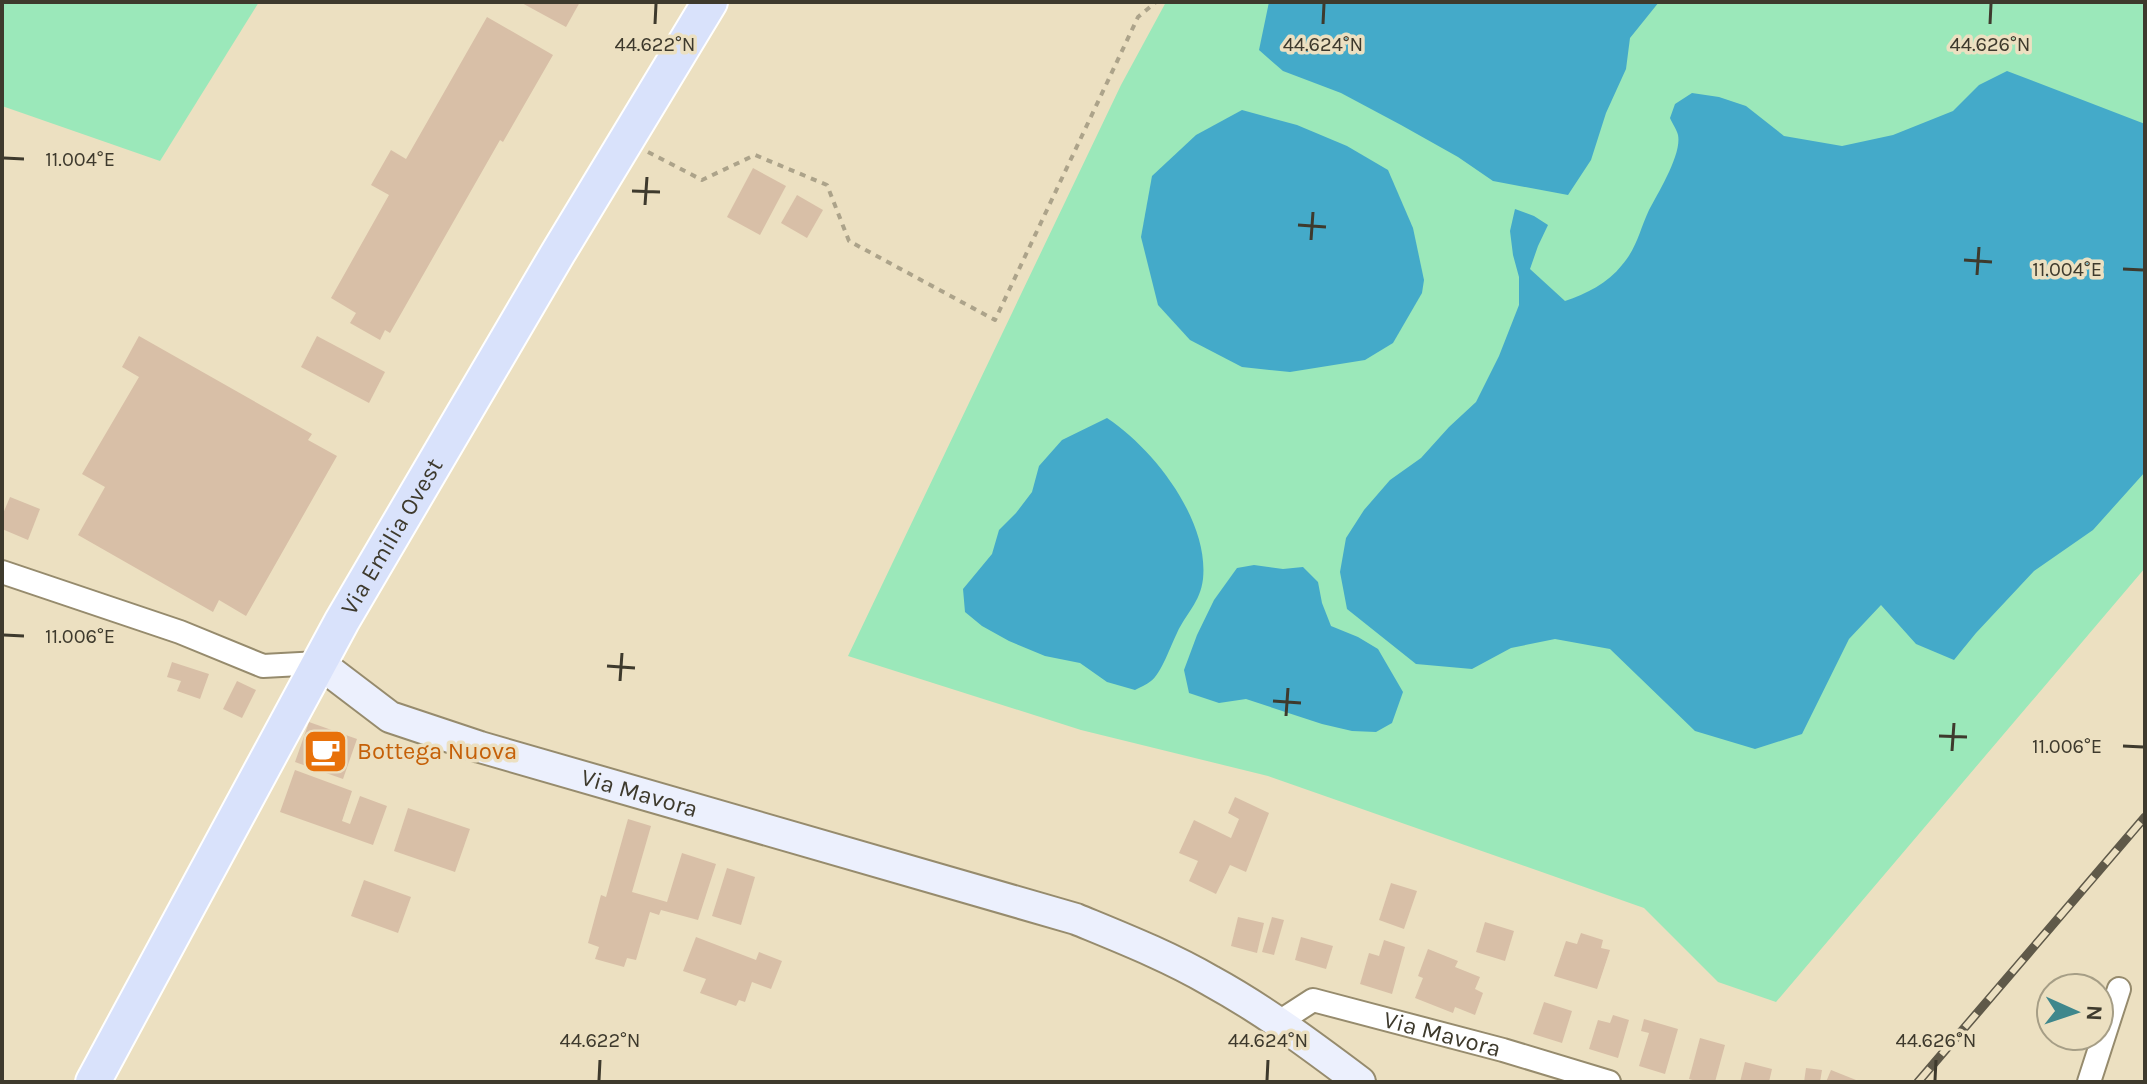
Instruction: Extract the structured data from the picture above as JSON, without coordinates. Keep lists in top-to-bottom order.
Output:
{
  "streets": {
    "main road": ["Via Emilia Ovest"],
    "street": ["Via Mavora"]
  },
  "crossings": [
    ["Via Emilia Ovest", "Via Mavora"]
  ],
  "places": {
    "cafe": ["Bottega Nuova"]
  },
  "north": "right",
  "coordinates": [
    "44.622°N",
    "44.624°N",
    "44.626°N",
    "11.004°E",
    "11.006°E"
  ]
}
